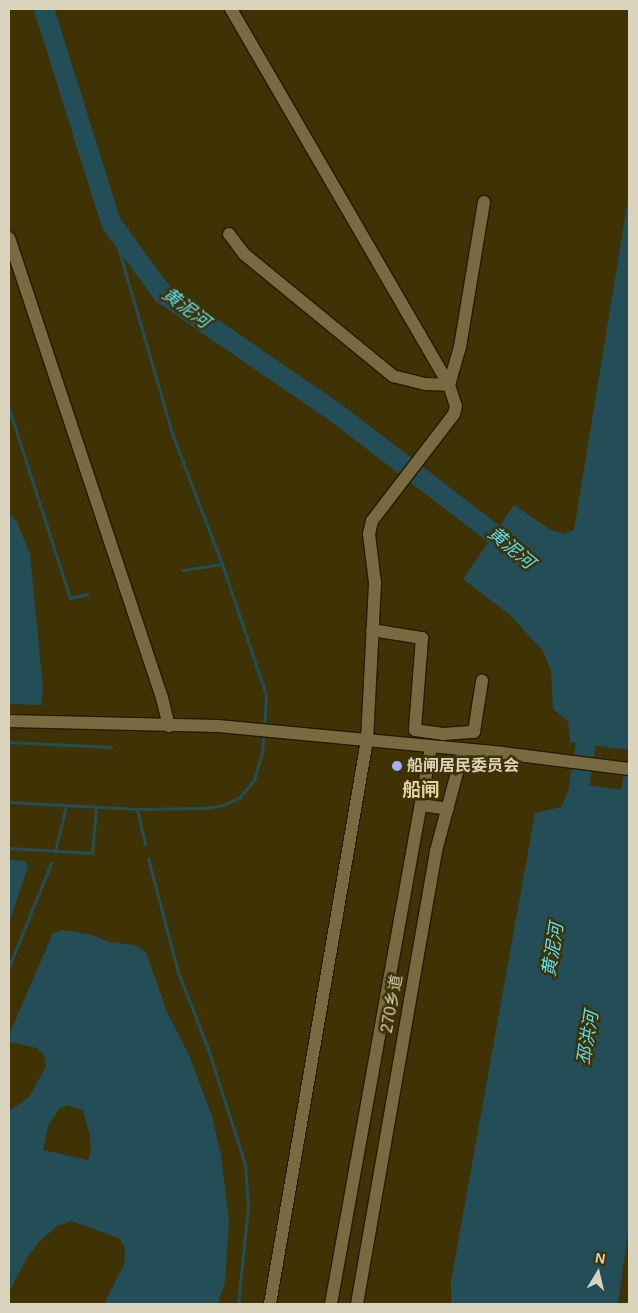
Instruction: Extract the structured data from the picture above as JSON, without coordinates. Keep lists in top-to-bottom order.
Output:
{
  "streets": {
    "street": ["270乡道"]
  },
  "districts": ["船闸"],
  "water": ["黄泥河", "邳洪河"],
  "places": ["船闸居民委员会"],
  "north": "top"
}
